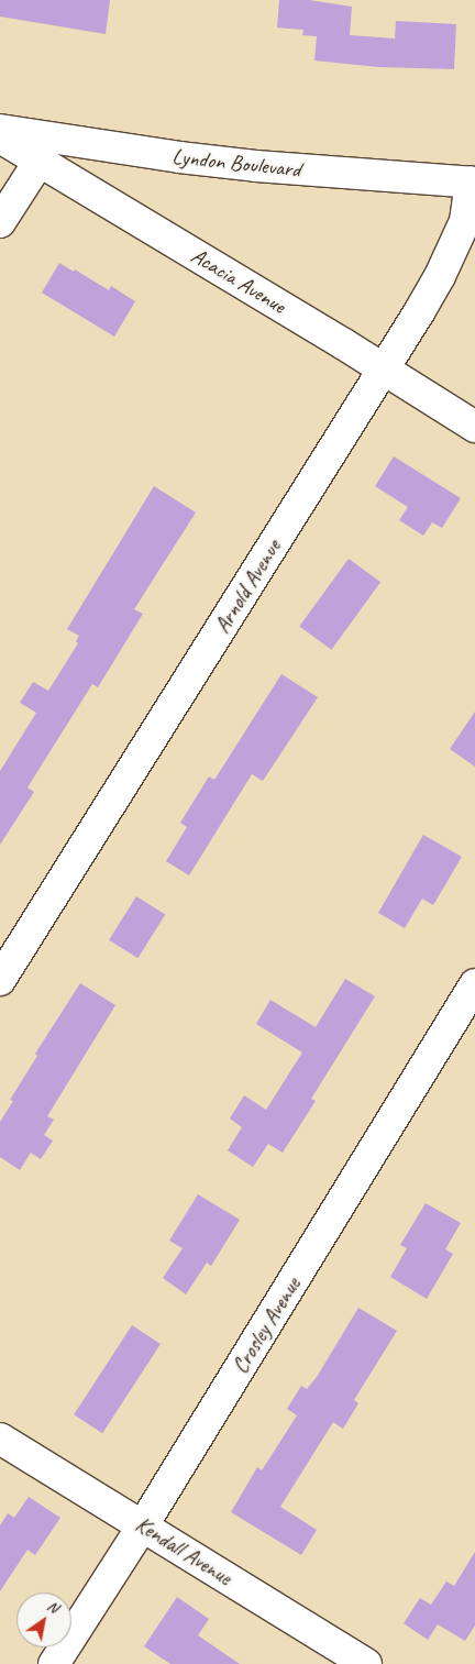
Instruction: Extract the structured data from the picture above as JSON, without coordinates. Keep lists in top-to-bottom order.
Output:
{
  "streets": {
    "street": [
      "Lyndon Boulevard",
      "Acacia Avenue",
      "Arnold Avenue",
      "Crosley Avenue",
      "Kendall Avenue"
    ]
  },
  "crossings": [
    ["Lyndon Boulevard", "Arnold Avenue"],
    ["Acacia Avenue", "Arnold Avenue"],
    ["Crosley Avenue", "Kendall Avenue"]
  ],
  "north": "top right"
}
